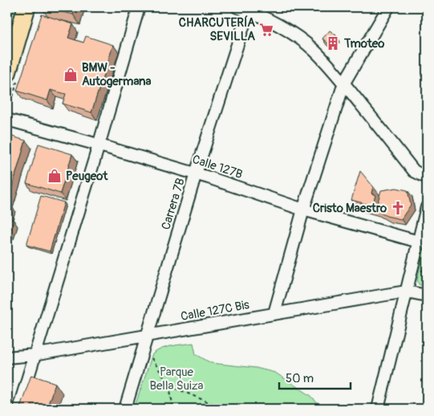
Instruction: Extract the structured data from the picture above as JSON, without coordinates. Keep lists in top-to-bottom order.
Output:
{
  "streets": {
    "street": ["Calle 127B", "Carrera 7B", "Calle 127C Bis"]
  },
  "crossings": [
    ["Calle 127B", "Carrera 7B"],
    ["Carrera 7B", "Calle 127C Bis"]
  ],
  "parks": ["Parque Bella Suiza"],
  "places": {
    "supermarket": ["CHARCUTERÍA SEVILLA"],
    "building": ["Tmoteo"],
    "shop": ["BMW - Autogermana", "Peugeot"],
    "church": ["Cristo Maestro"]
  },
  "scale_bar": "50 m"
}
